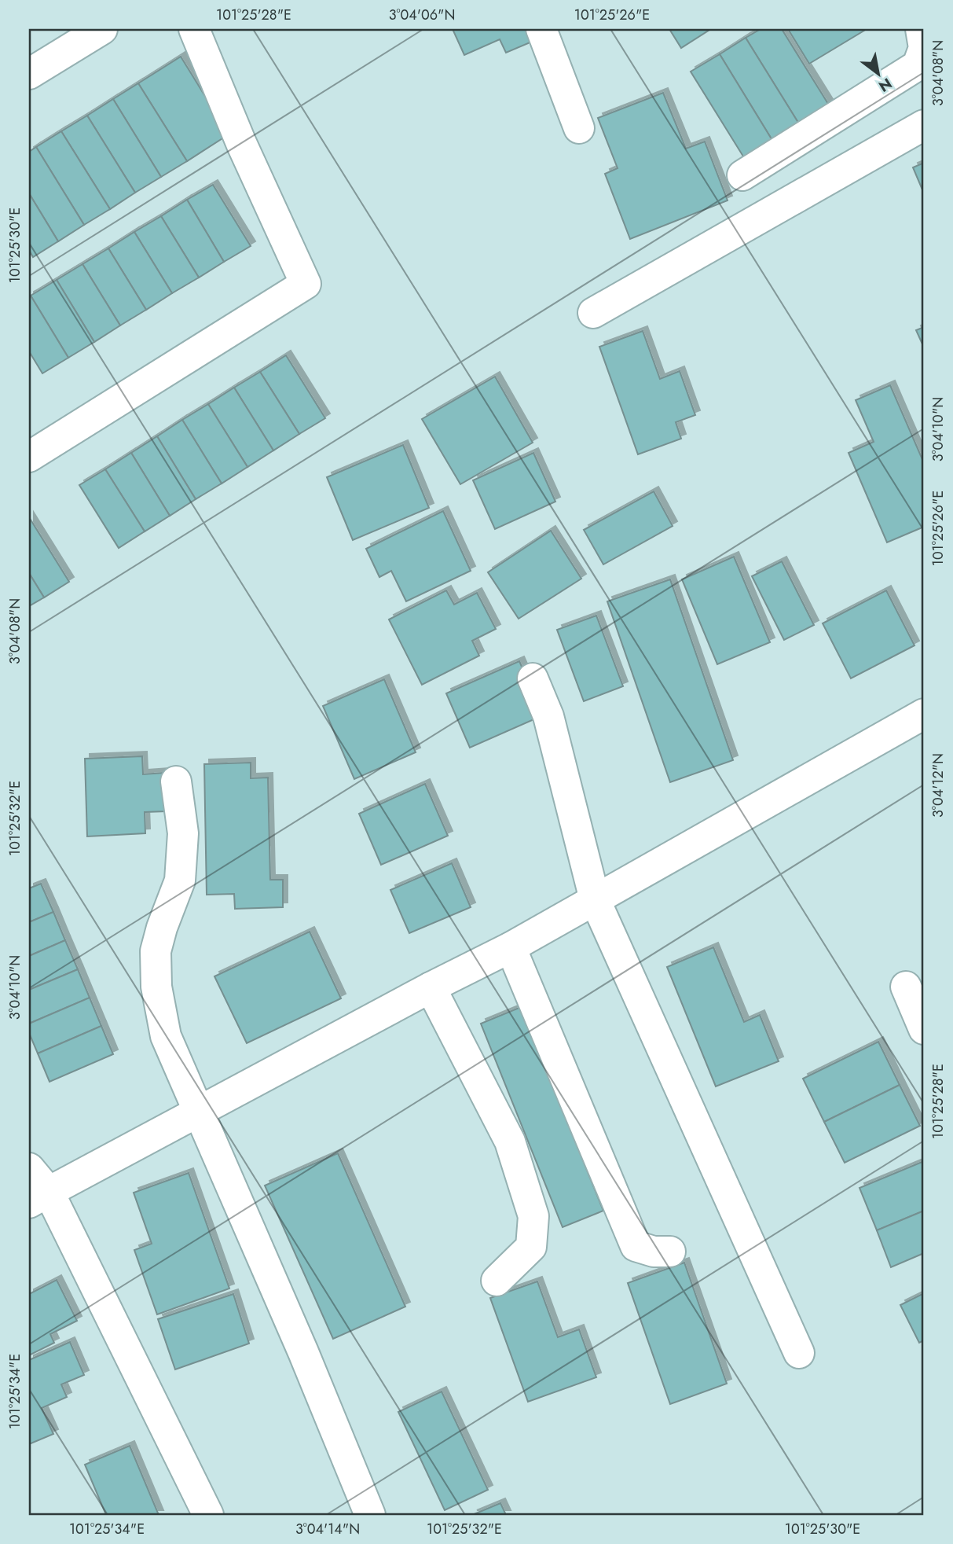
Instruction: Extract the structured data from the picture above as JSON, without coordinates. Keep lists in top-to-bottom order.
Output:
{
  "north": "bottom right",
  "coordinates": [
    "101°25'28\"E",
    "3°04'06\"N",
    "101°25'26\"E",
    "3°04'08\"N",
    "101°25'30\"E",
    "3°04'10\"N",
    "3°04'12\"N",
    "101°25'32\"E",
    "101°25'34\"E",
    "3°04'14\"N"
  ]
}
